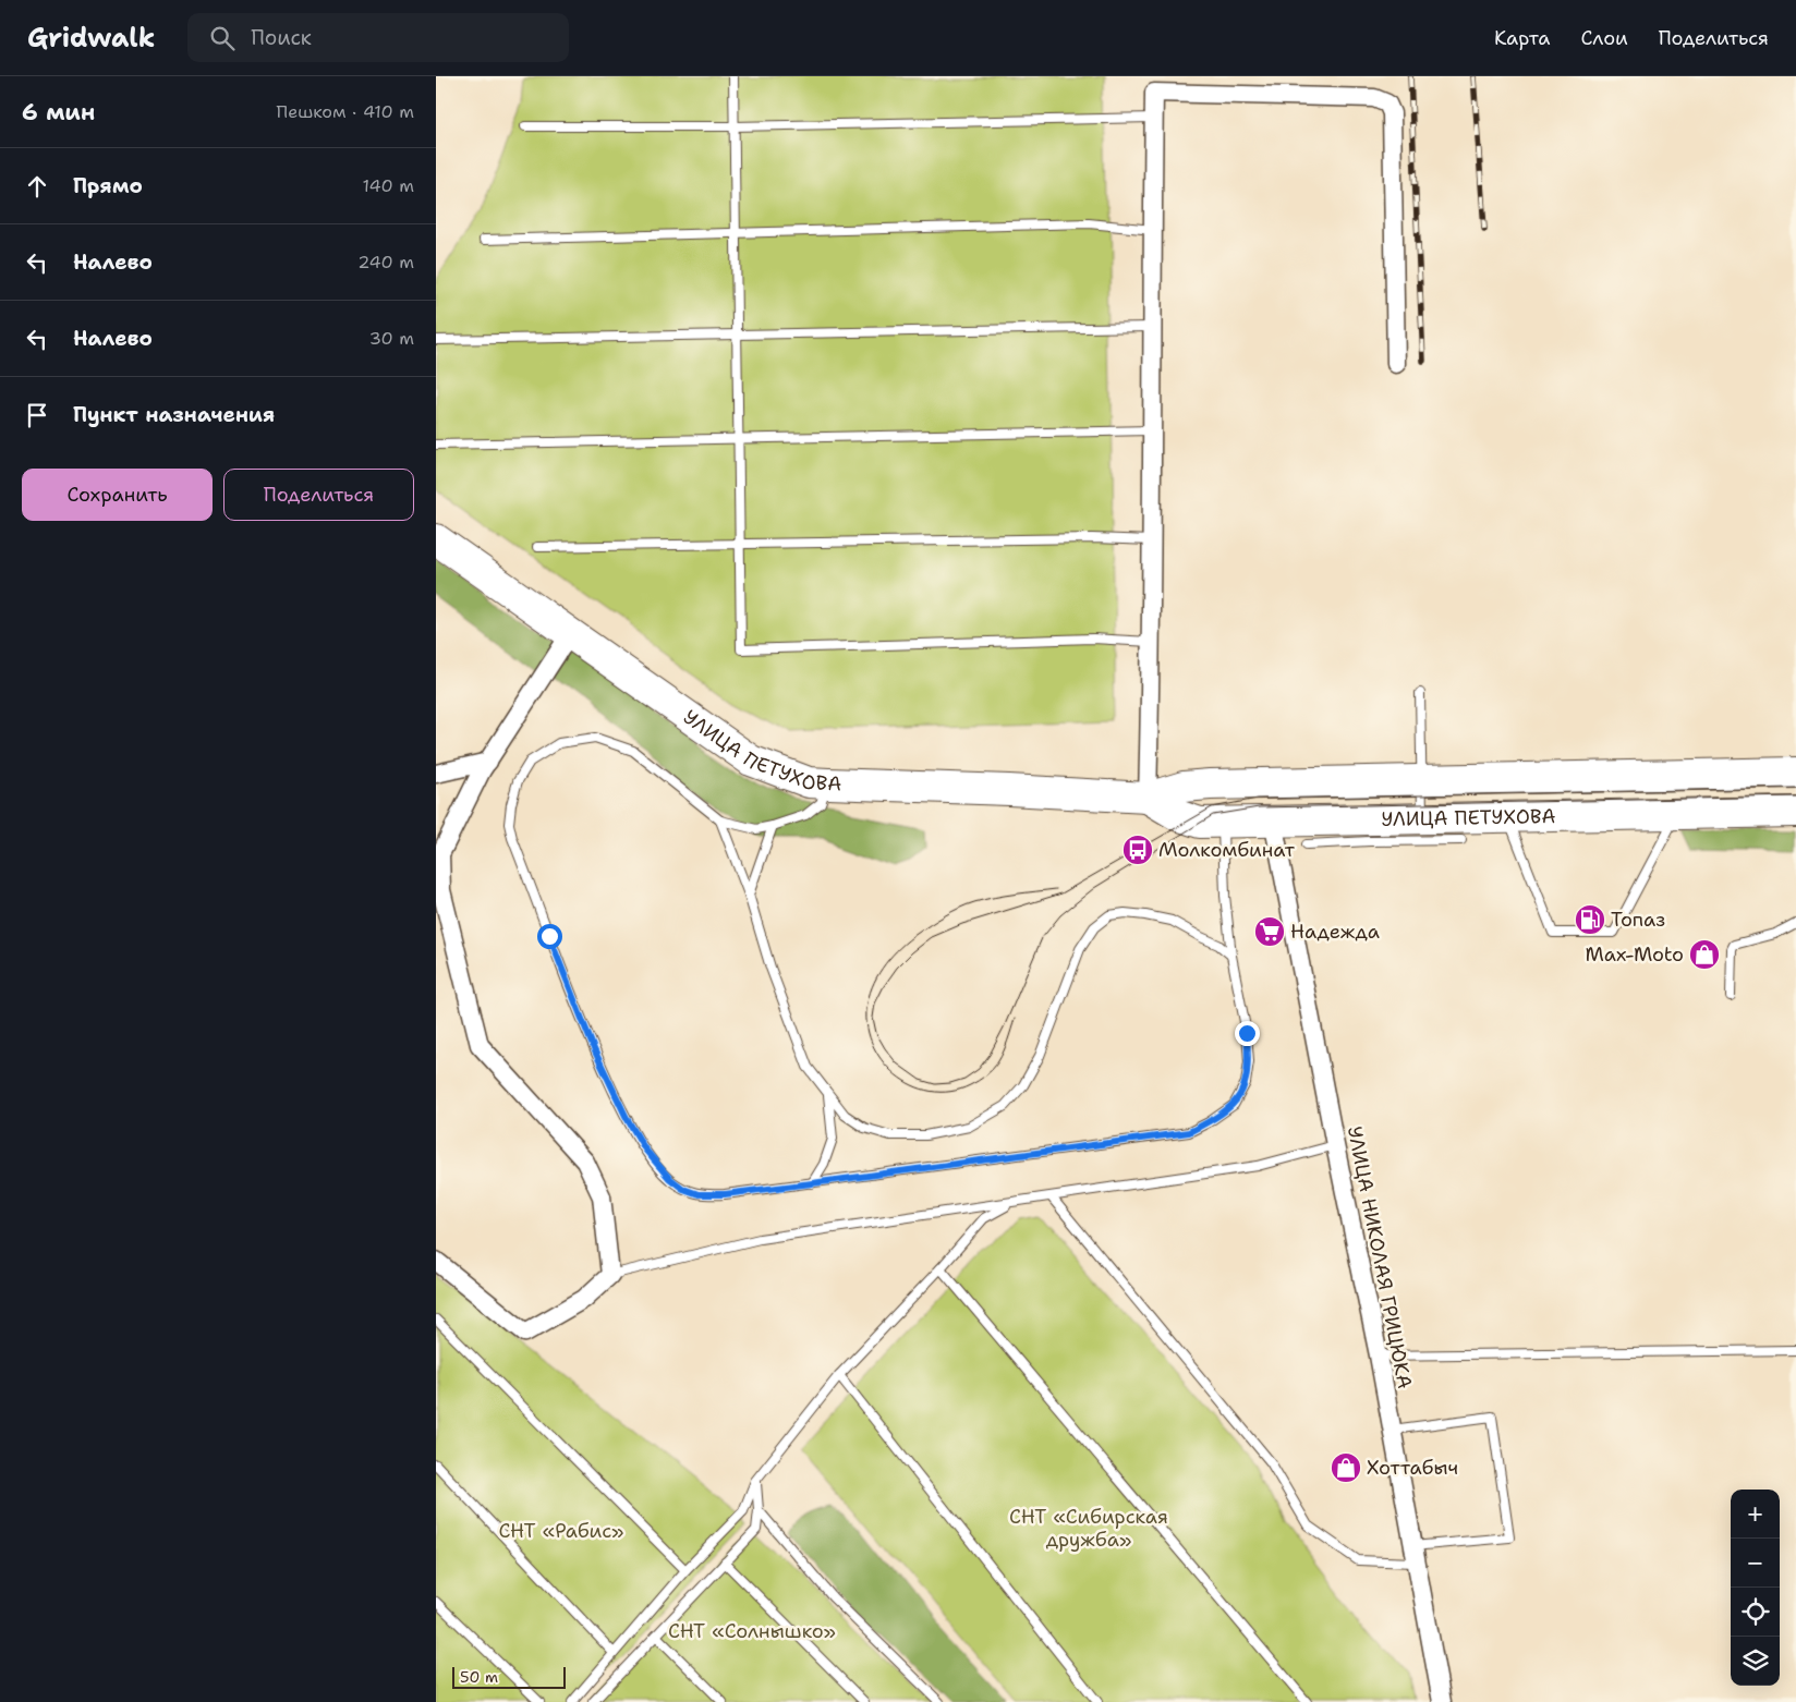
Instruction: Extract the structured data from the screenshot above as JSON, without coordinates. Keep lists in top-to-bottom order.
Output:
{
  "streets": {
    "highway": ["УЛИЦА ПЕТУХОВА"],
    "street": ["УЛИЦА НИКОЛАЯ ГРИЦЮКА"]
  },
  "crossings": [
    ["УЛИЦА ПЕТУХОВА", "УЛИЦА НИКОЛАЯ ГРИЦЮКА"]
  ],
  "parks": ["СНТ «Сибирская дружба»", "СНТ «Рабис»", "СНТ «Солнышко»"],
  "places": {
    "bus stop": ["Молкомбинат"],
    "fuel station": ["Топаз"],
    "supermarket": ["Надежда"],
    "shop": ["Max-Moto", "Хоттабыч"]
  },
  "scale_bar": "50 m",
  "page": {
    "header": "Gridwalk",
    "search": "Поиск",
    "nav": ["Карта", "Слои", "Поделиться"],
    "heading": ["6 мин", "Пешком · 410 m"],
    "list": [
      ["Прямо", "140 m"],
      ["Налево", "240 m"],
      ["Налево", "30 m"],
      "Пункт назначения"
    ],
    "buttons": ["Сохранить", "Поделиться"],
    "map_buttons": ["+", "−"],
    "scale": "50 m"
  }
}
